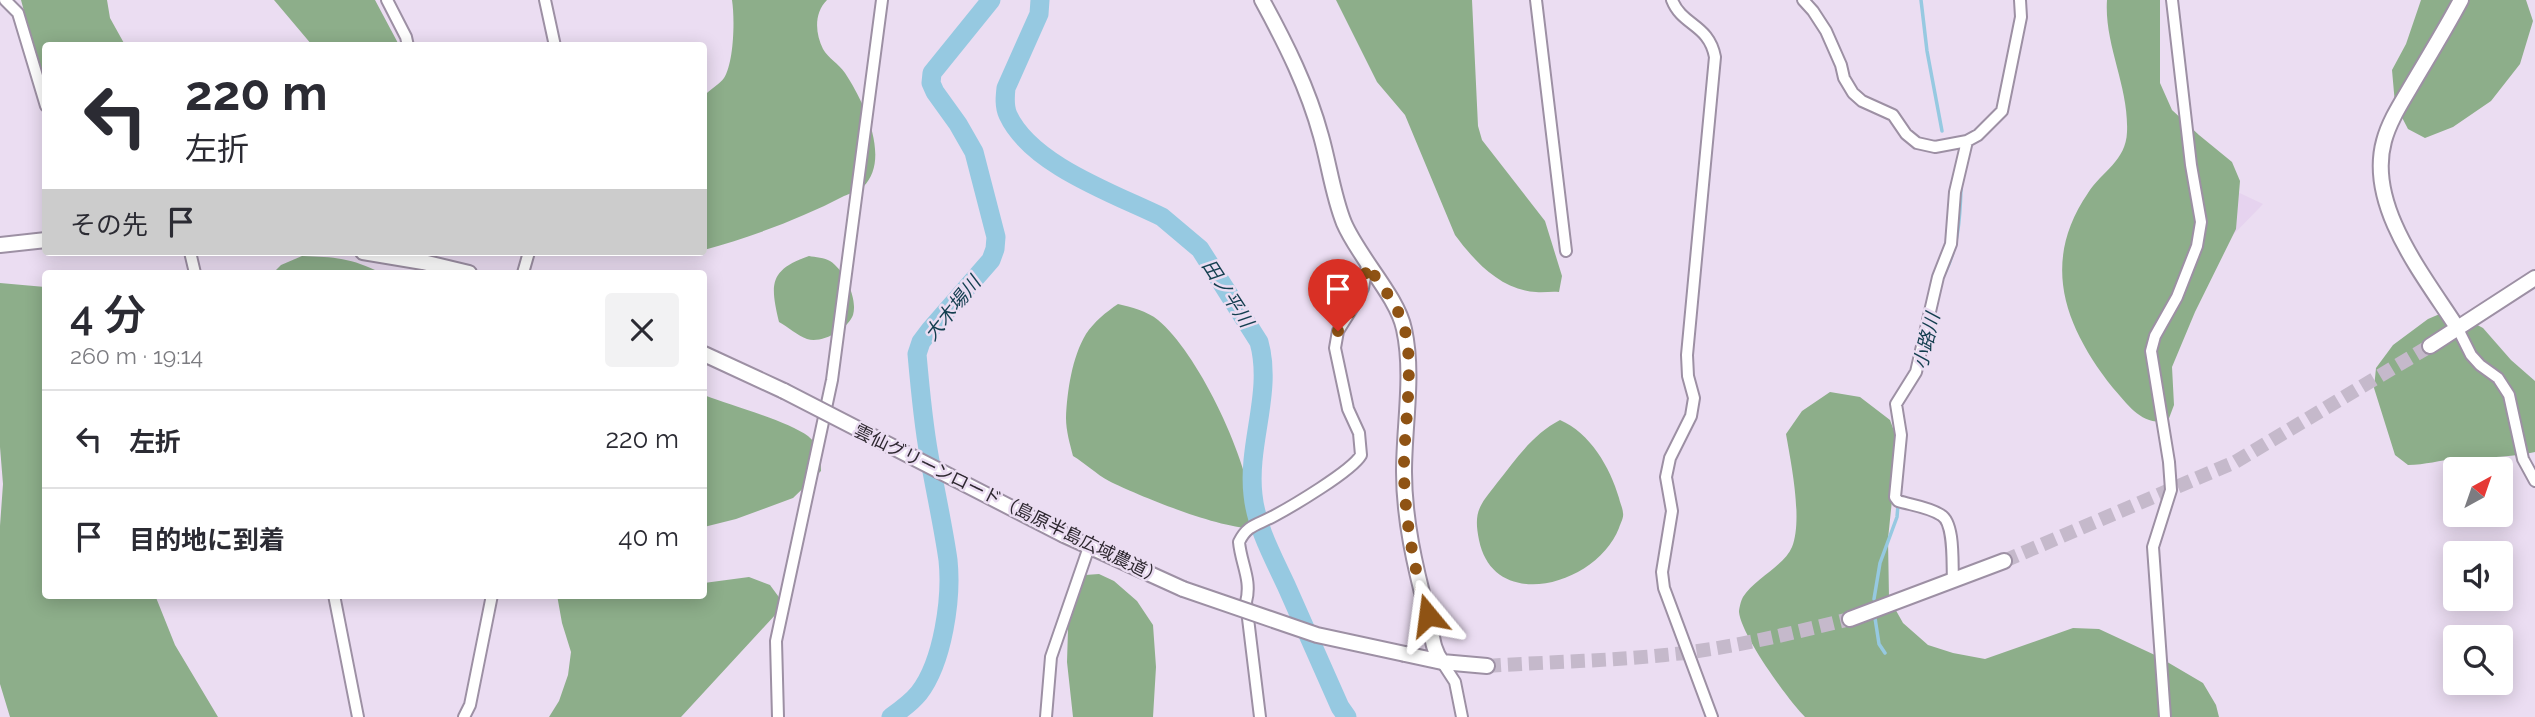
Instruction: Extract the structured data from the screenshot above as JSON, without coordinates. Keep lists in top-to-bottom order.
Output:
{
  "streets": {
    "street": ["雲仙グリーンロード（島原半島広域農道）"]
  },
  "water": ["田ノ平川", "大木場川", "小路川"],
  "north": "top right",
  "page": {
    "turn": ["220 m", "左折"],
    "then": "その先",
    "heading": ["4 分", "260 m · 19:14"],
    "list": [
      {
        "name": "左折",
        "value": "220 m"
      },
      {
        "name": "目的地に到着",
        "value": "40 m"
      }
    ]
  }
}
